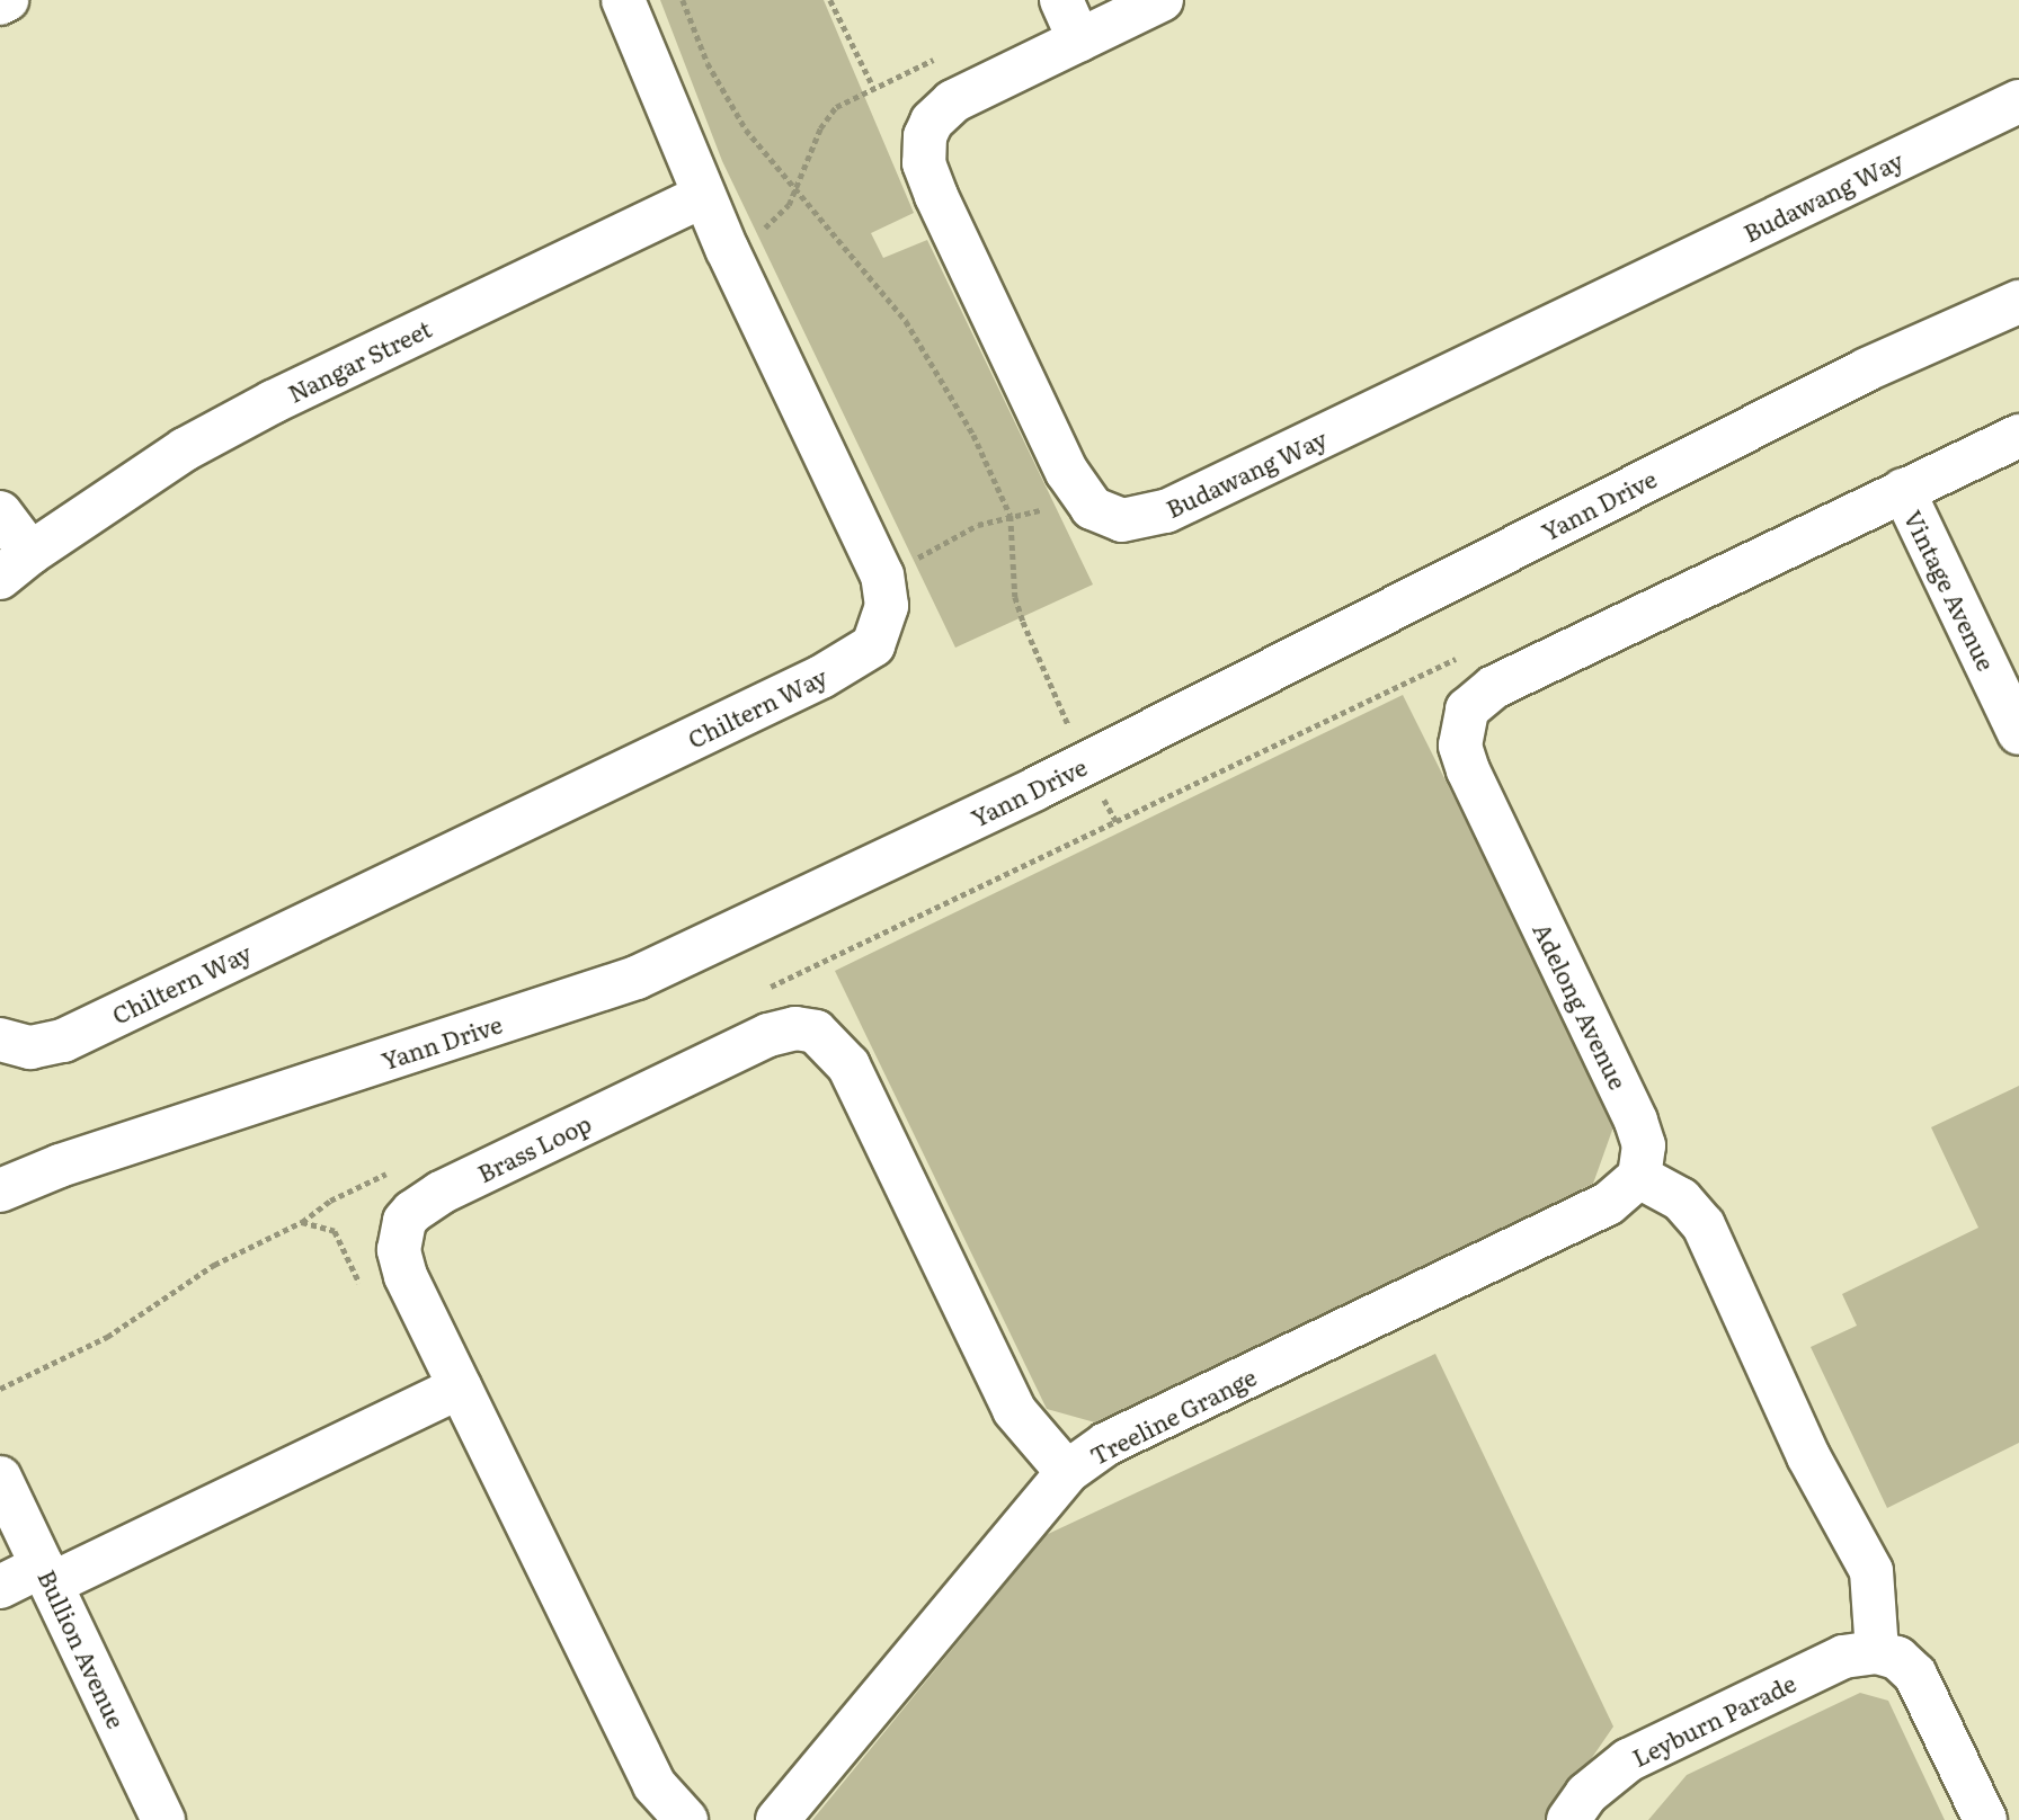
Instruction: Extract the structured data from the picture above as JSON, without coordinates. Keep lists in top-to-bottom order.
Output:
{
  "streets": {
    "street": [
      "Budawang Way",
      "Nangar Street",
      "Yann Drive",
      "Vintage Avenue",
      "Chiltern Way",
      "Adelong Avenue",
      "Brass Loop",
      "Treeline Grange",
      "Bullion Avenue",
      "Leyburn Parade"
    ]
  },
  "crossings": [
    ["Nangar Street", "Chiltern Way"],
    ["Vintage Avenue", "Adelong Avenue"],
    ["Adelong Avenue", "Treeline Grange"],
    ["Brass Loop", "Treeline Grange"]
  ]
}
